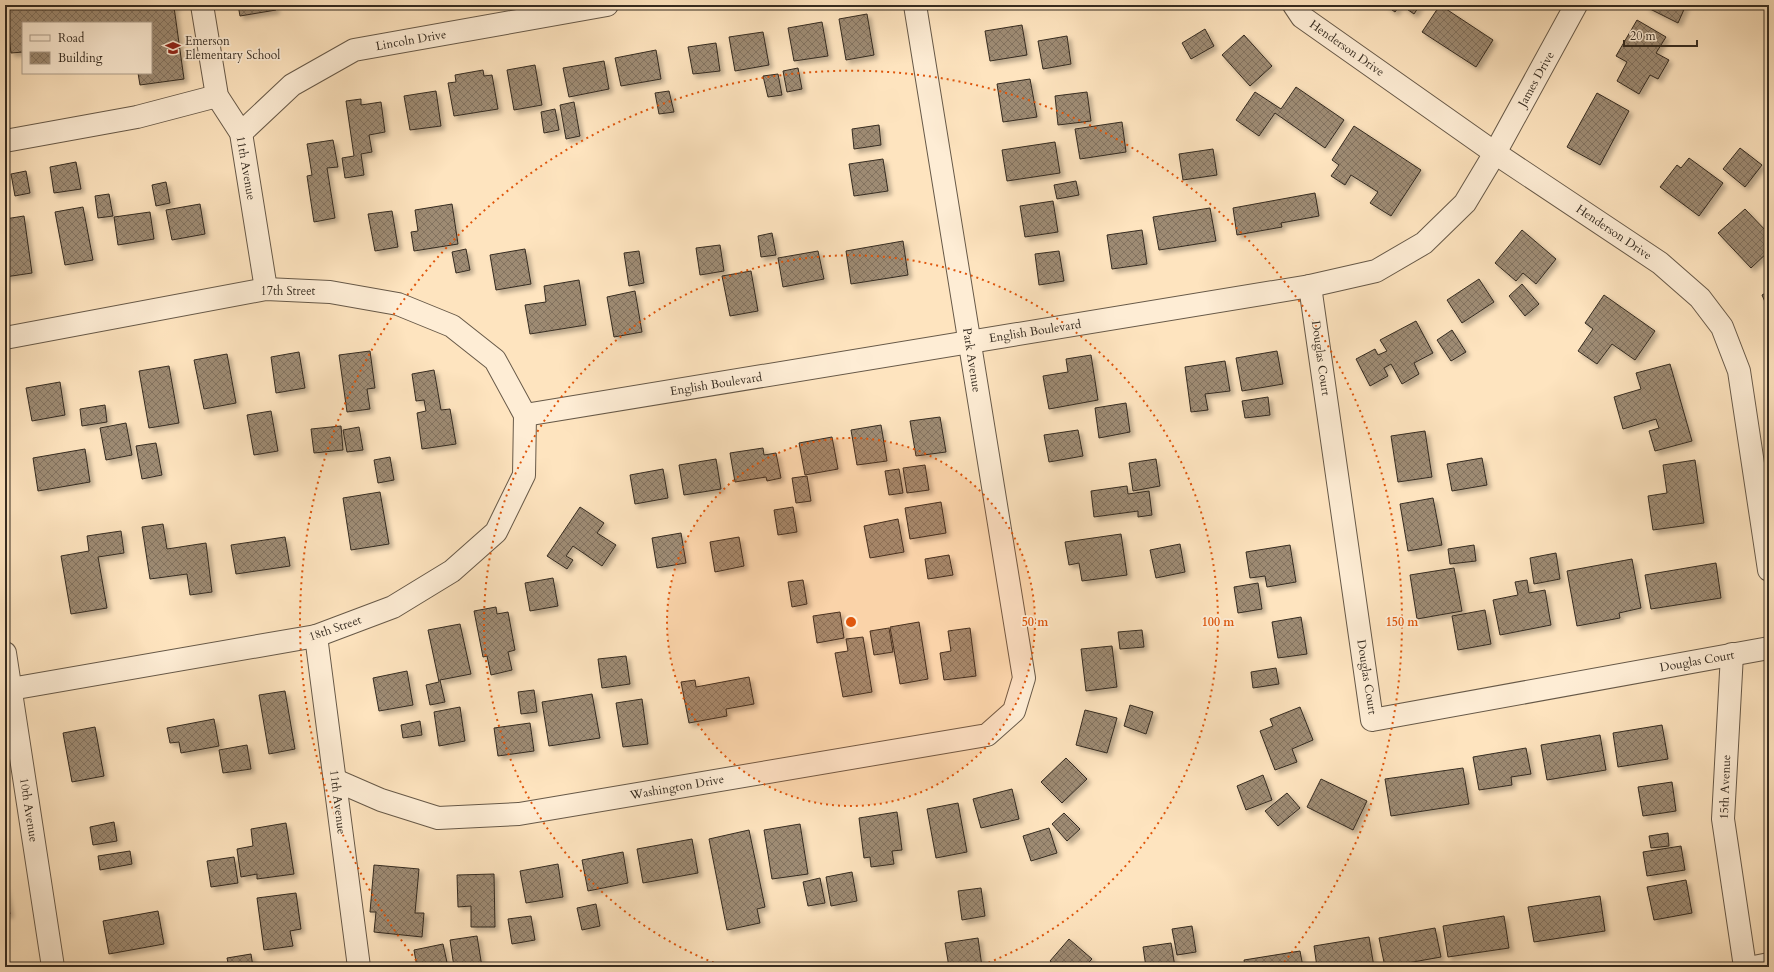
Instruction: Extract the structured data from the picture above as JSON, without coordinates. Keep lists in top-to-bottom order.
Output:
{
  "streets": {
    "street": [
      "Lincoln Drive",
      "Henderson Drive",
      "James Drive",
      "11th Avenue",
      "17th Street",
      "English Boulevard",
      "Douglas Court",
      "Park Avenue",
      "18th Street",
      "Washington Drive",
      "15th Avenue",
      "10th Avenue"
    ]
  },
  "crossings": [
    ["Lincoln Drive", "11th Avenue"],
    ["Henderson Drive", "James Drive"],
    ["Henderson Drive", "English Boulevard"],
    ["James Drive", "English Boulevard"],
    ["11th Avenue", "17th Street"],
    ["11th Avenue", "18th Street"],
    ["11th Avenue", "Washington Drive"],
    ["17th Street", "English Boulevard"],
    ["17th Street", "18th Street"],
    ["English Boulevard", "Douglas Court"],
    ["English Boulevard", "Park Avenue"],
    ["English Boulevard", "18th Street"],
    ["Douglas Court", "15th Avenue"],
    ["Park Avenue", "Washington Drive"],
    ["18th Street", "10th Avenue"]
  ],
  "places": {
    "school or university": ["Emerson Elementary School"]
  },
  "legend": ["Road", "Building"],
  "scale_bar": "20 m",
  "rings": ["50 m", "100 m", "150 m"]
}
